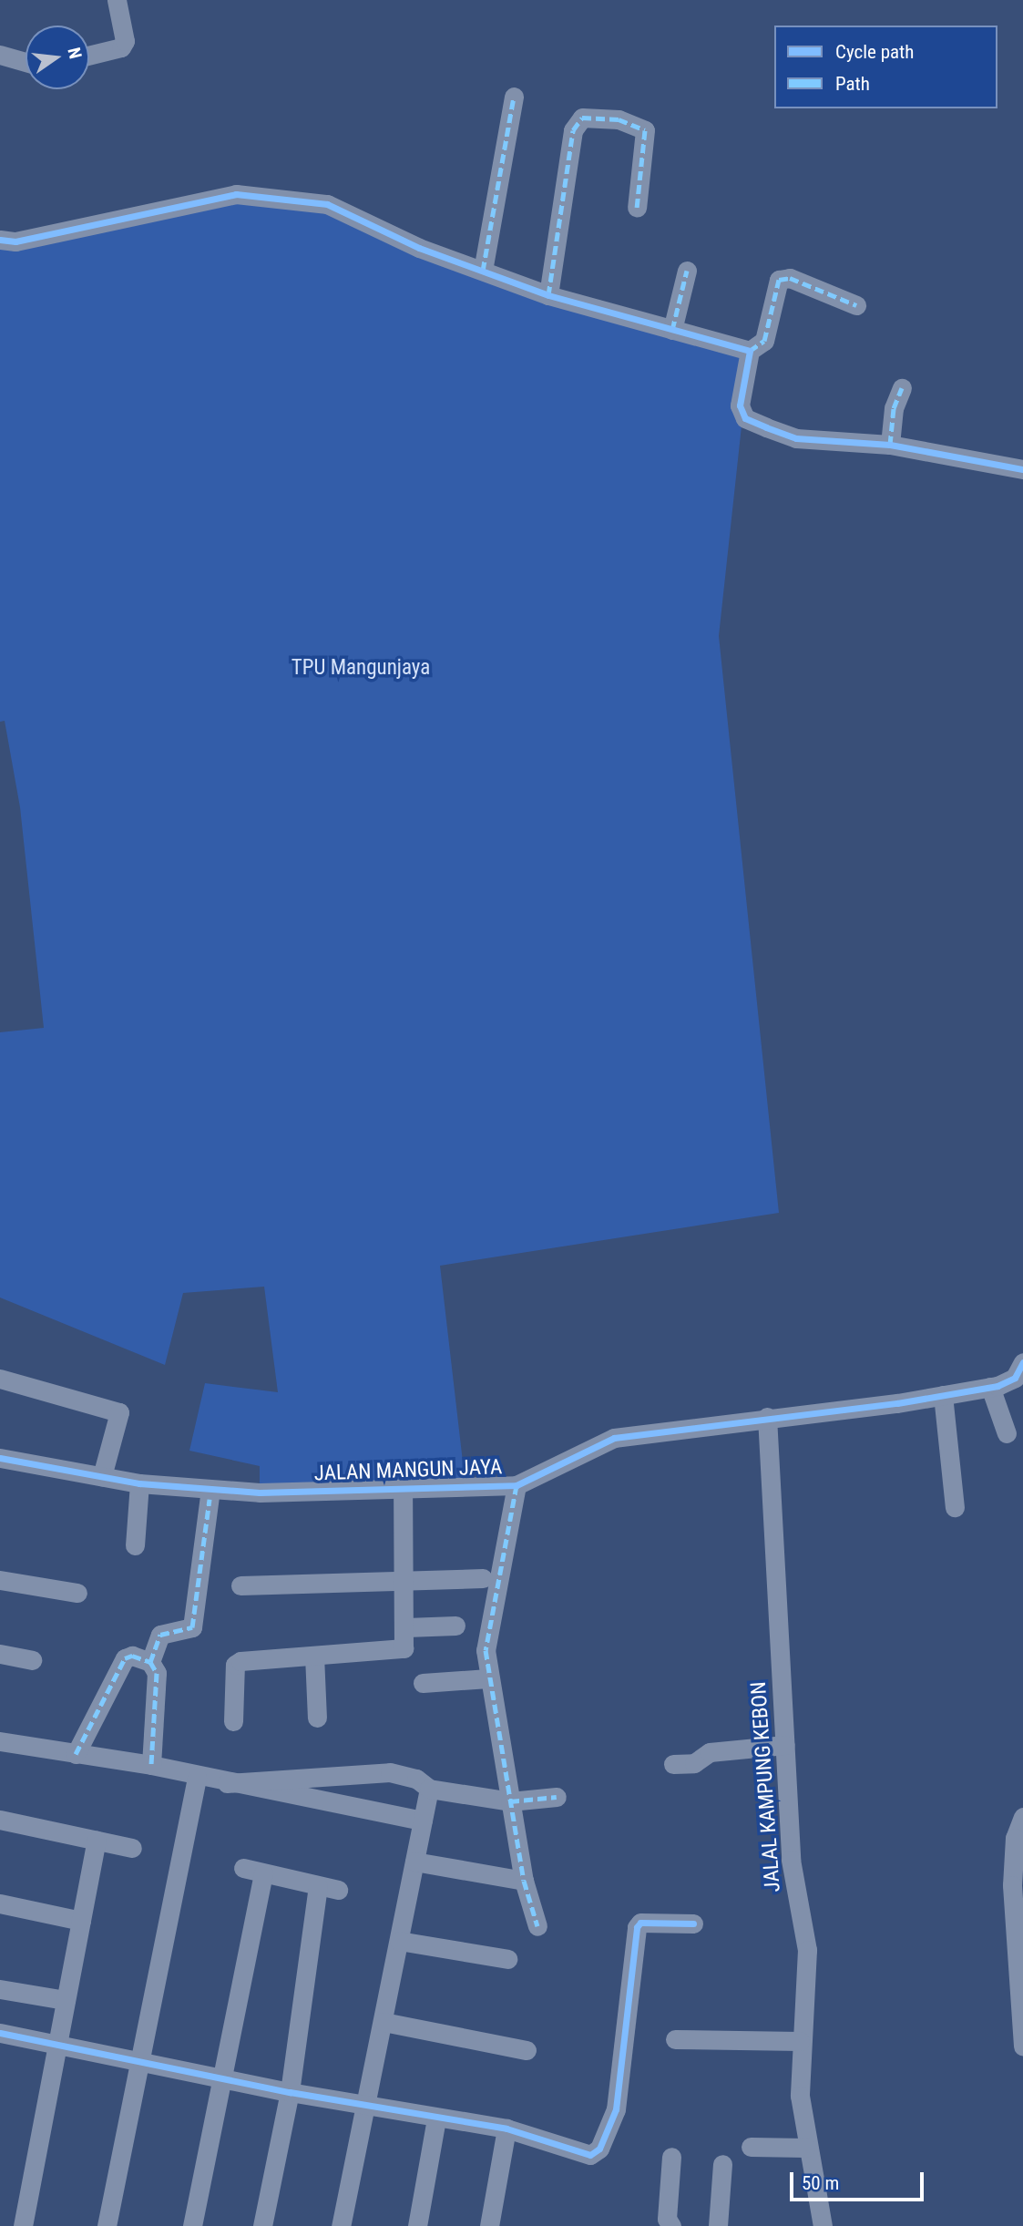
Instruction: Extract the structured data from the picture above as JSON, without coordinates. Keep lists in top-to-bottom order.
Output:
{
  "streets": {
    "street": ["JALAN MANGUN JAYA", "JALAL KAMPUNG KEBON"]
  },
  "crossings": [
    ["JALAN MANGUN JAYA", "JALAL KAMPUNG KEBON"]
  ],
  "parks": ["TPU Mangunjaya"],
  "legend": ["Cycle path", "Path"],
  "scale_bar": "50 m",
  "north": "right"
}
